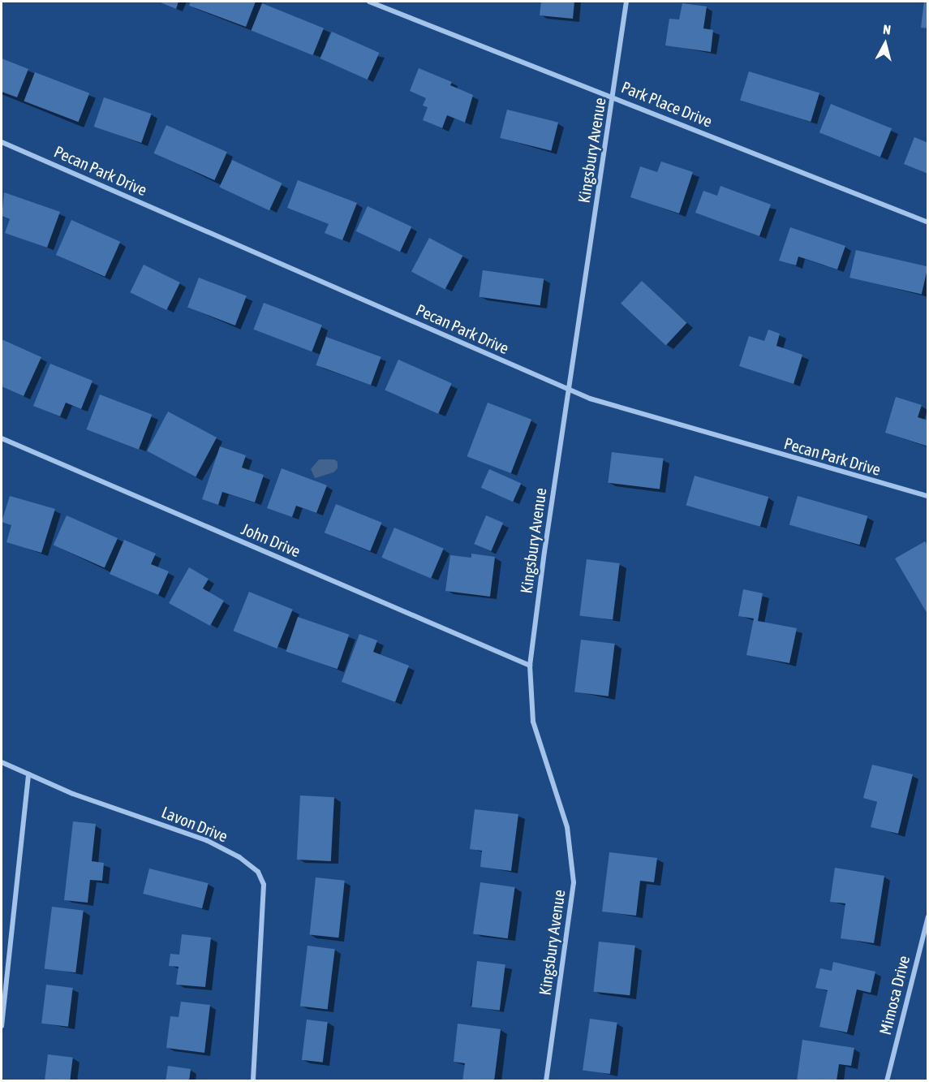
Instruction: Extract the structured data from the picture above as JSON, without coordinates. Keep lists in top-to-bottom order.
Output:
{
  "streets": {
    "street": [
      "Park Place Drive",
      "Kingsbury Avenue",
      "Pecan Park Drive",
      "John Drive",
      "Lavon Drive",
      "Mimosa Drive"
    ]
  },
  "crossings": [
    ["Park Place Drive", "Kingsbury Avenue"],
    ["Kingsbury Avenue", "Pecan Park Drive"],
    ["Kingsbury Avenue", "John Drive"]
  ],
  "north": "top"
}
